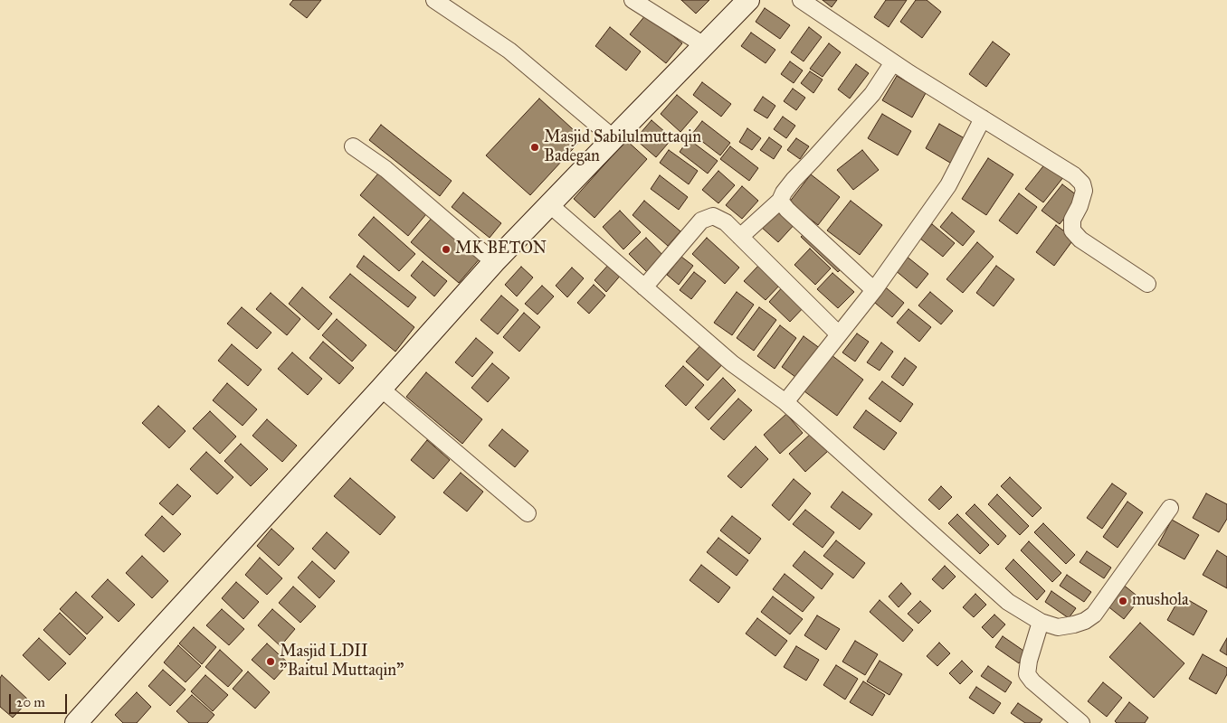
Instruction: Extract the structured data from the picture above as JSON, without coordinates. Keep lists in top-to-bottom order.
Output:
{
  "places": [
    "Masjid Sabilulmuttaqin Badegan",
    "MK BETON",
    "mushola",
    "Masjid LDII \"Baitul Muttaqin\""
  ],
  "scale_bar": "20 m"
}
